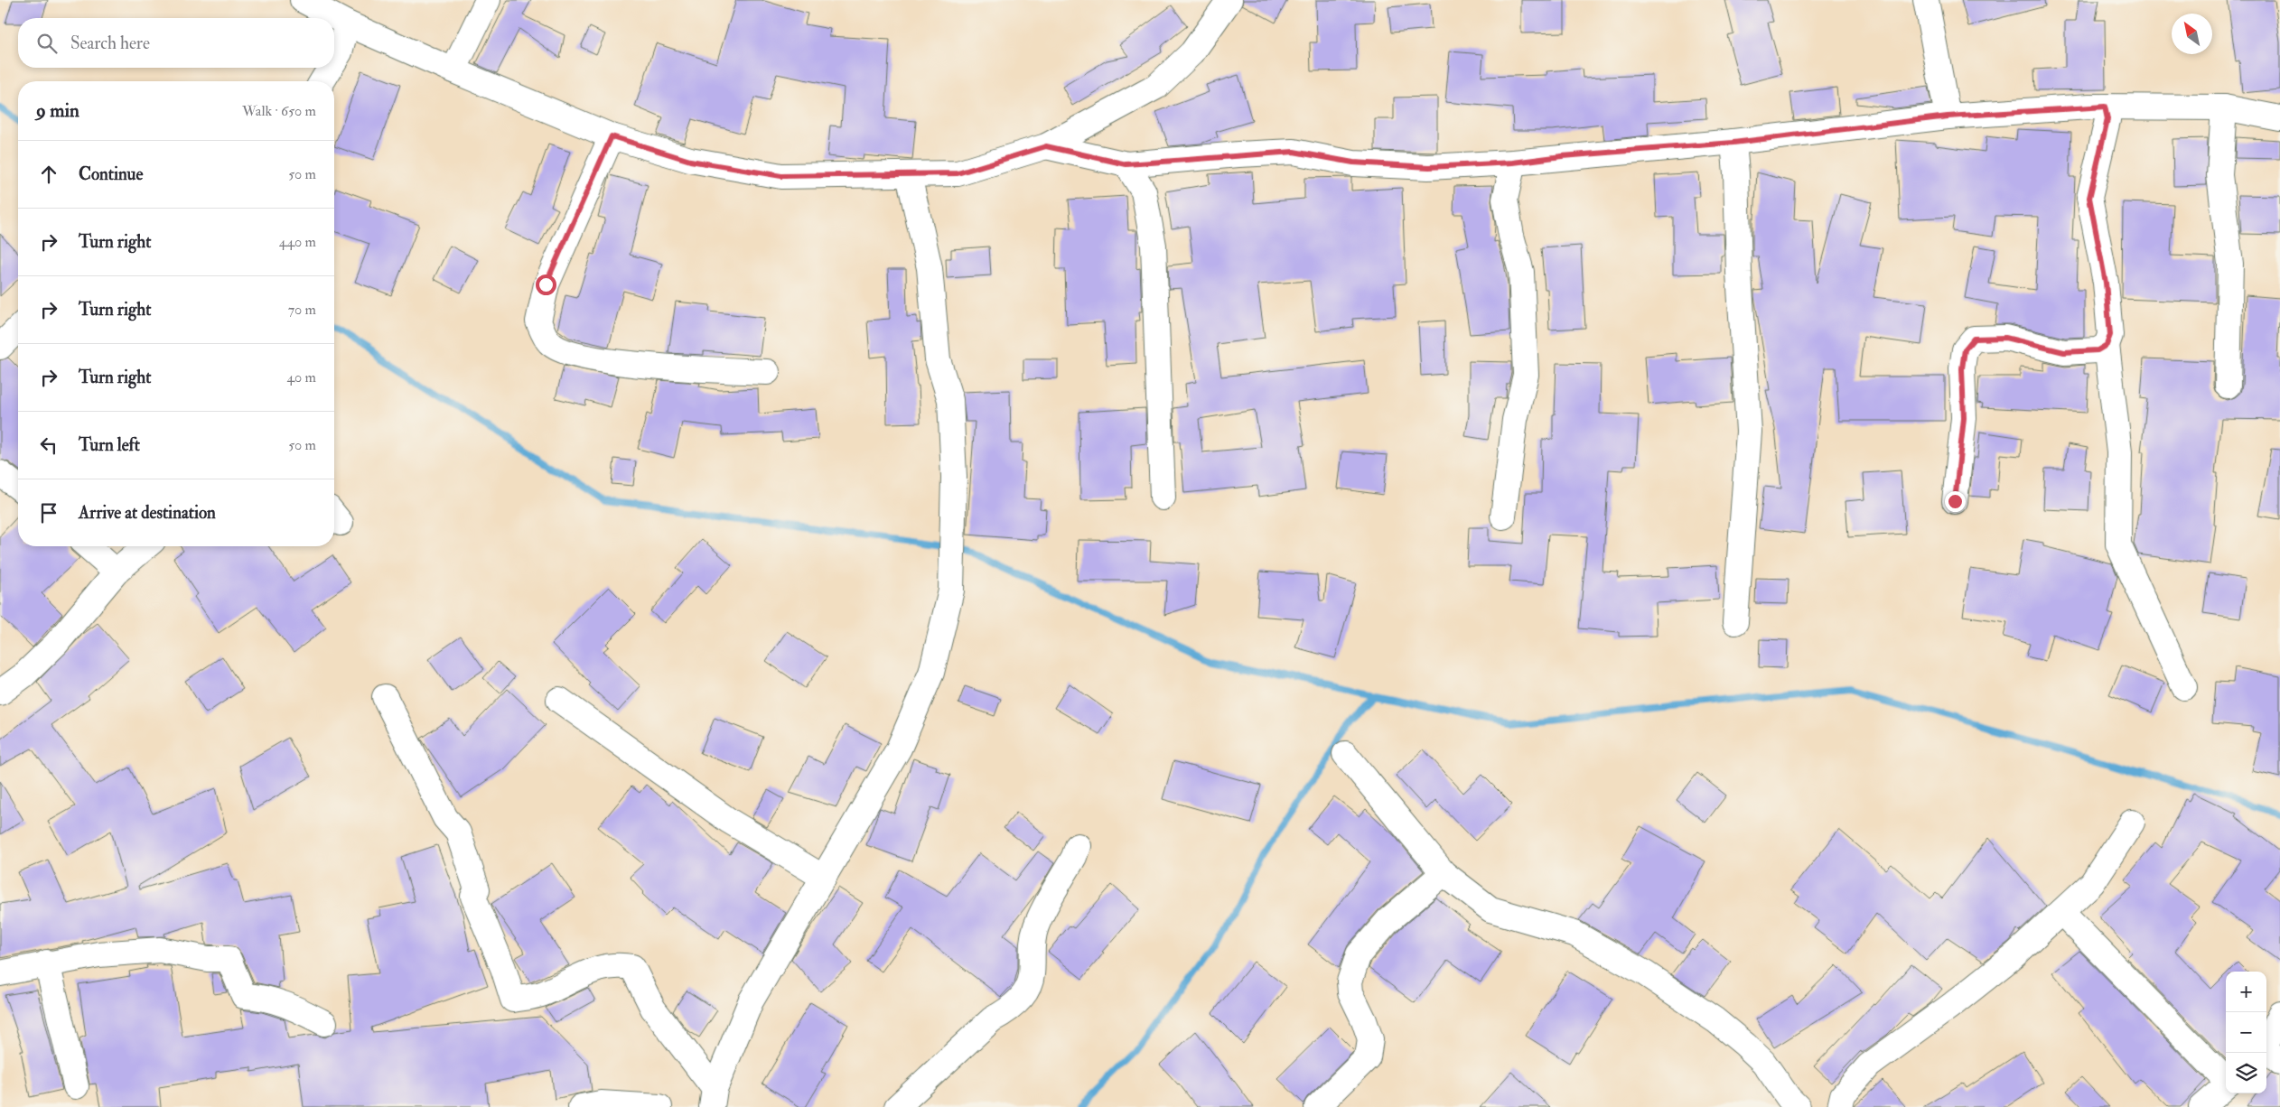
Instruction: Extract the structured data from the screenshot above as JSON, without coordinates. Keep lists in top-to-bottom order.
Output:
{
  "north": "top left",
  "page": {
    "search": "Search here",
    "heading": ["9 min", "Walk · 650 m"],
    "list": [
      ["Continue", "50 m"],
      ["Turn right", "440 m"],
      ["Turn right", "70 m"],
      ["Turn right", "40 m"],
      ["Turn left", "50 m"],
      "Arrive at destination"
    ],
    "map_buttons": ["+", "−"]
  }
}
